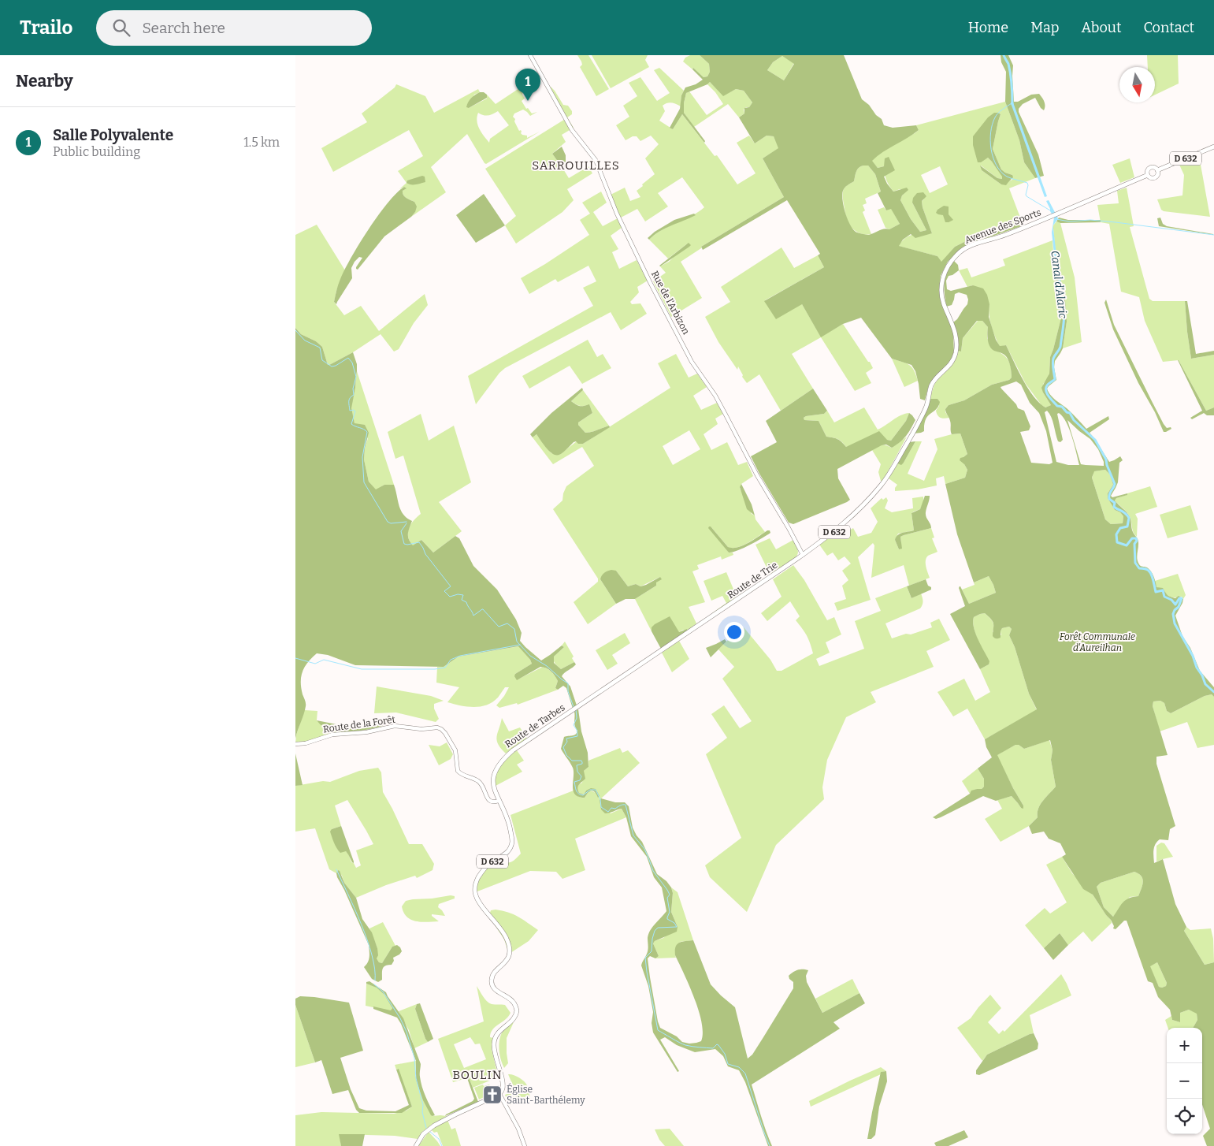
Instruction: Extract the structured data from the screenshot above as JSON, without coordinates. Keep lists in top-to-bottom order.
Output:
{
  "streets": {
    "main road": [
      "D 632",
      "Avenue des Sports",
      "Route de Trie",
      "Route de Tarbes"
    ],
    "street": ["Rue de l'Arbizon", "Route de la Forêt"]
  },
  "crossings": [
    ["Avenue des Sports", "Route de Trie"],
    ["Rue de l'Arbizon", "Route de Trie"],
    ["Route de Trie", "Route de Tarbes"],
    ["Route de la Forêt", "Route de Tarbes"]
  ],
  "districts": ["SARROUILLES", "BOULIN"],
  "water": ["Canal d'Alaric"],
  "parks": ["Forêt Communale d'Aureilhan"],
  "places": {
    "church": ["Église Saint-Barthélemy"]
  },
  "north": "bottom",
  "page": {
    "header": "Trailo",
    "search": "Search here",
    "nav": [
      "Home",
      "Map",
      "About",
      "Contact"
    ],
    "heading": "Nearby",
    "pins": "1",
    "list": [
      {
        "mark": "1",
        "name": "Salle Polyvalente",
        "note": "Public building",
        "value": "1.5 km"
      }
    ],
    "map_buttons": ["+", "−"]
  }
}
